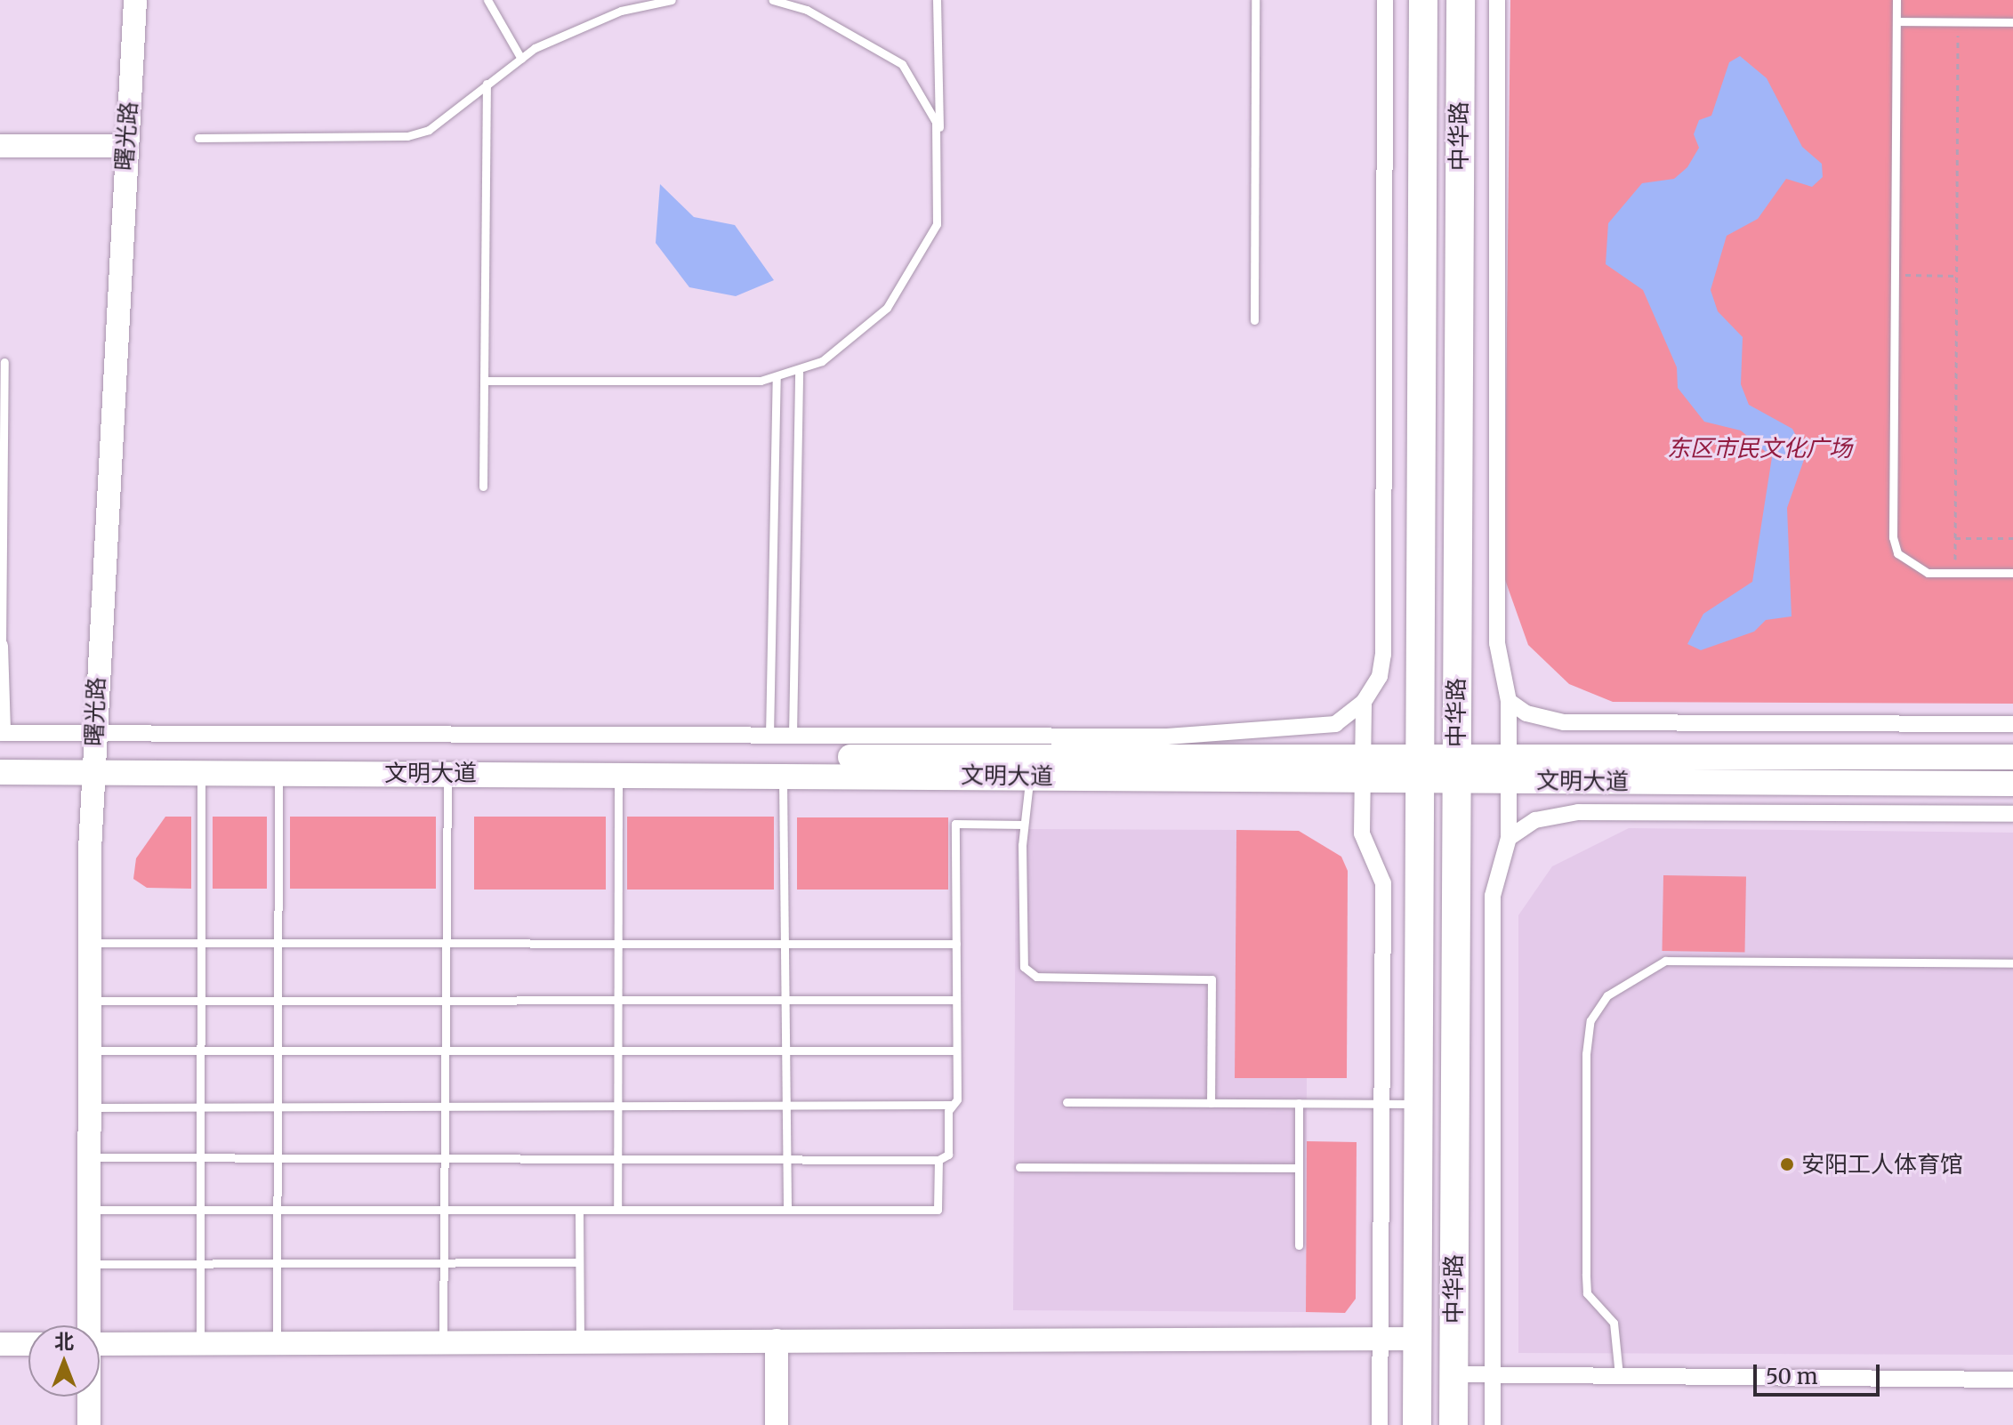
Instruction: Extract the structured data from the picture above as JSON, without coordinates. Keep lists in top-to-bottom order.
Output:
{
  "streets": {
    "highway": ["中华路"],
    "main road": ["文明大道"],
    "street": ["曙光路"]
  },
  "crossings": [
    ["曙光路", "文明大道"],
    ["中华路", "文明大道"]
  ],
  "parks": ["东区市民文化广场"],
  "places": ["安阳工人体育馆"],
  "scale_bar": "50 m",
  "north": "top"
}
